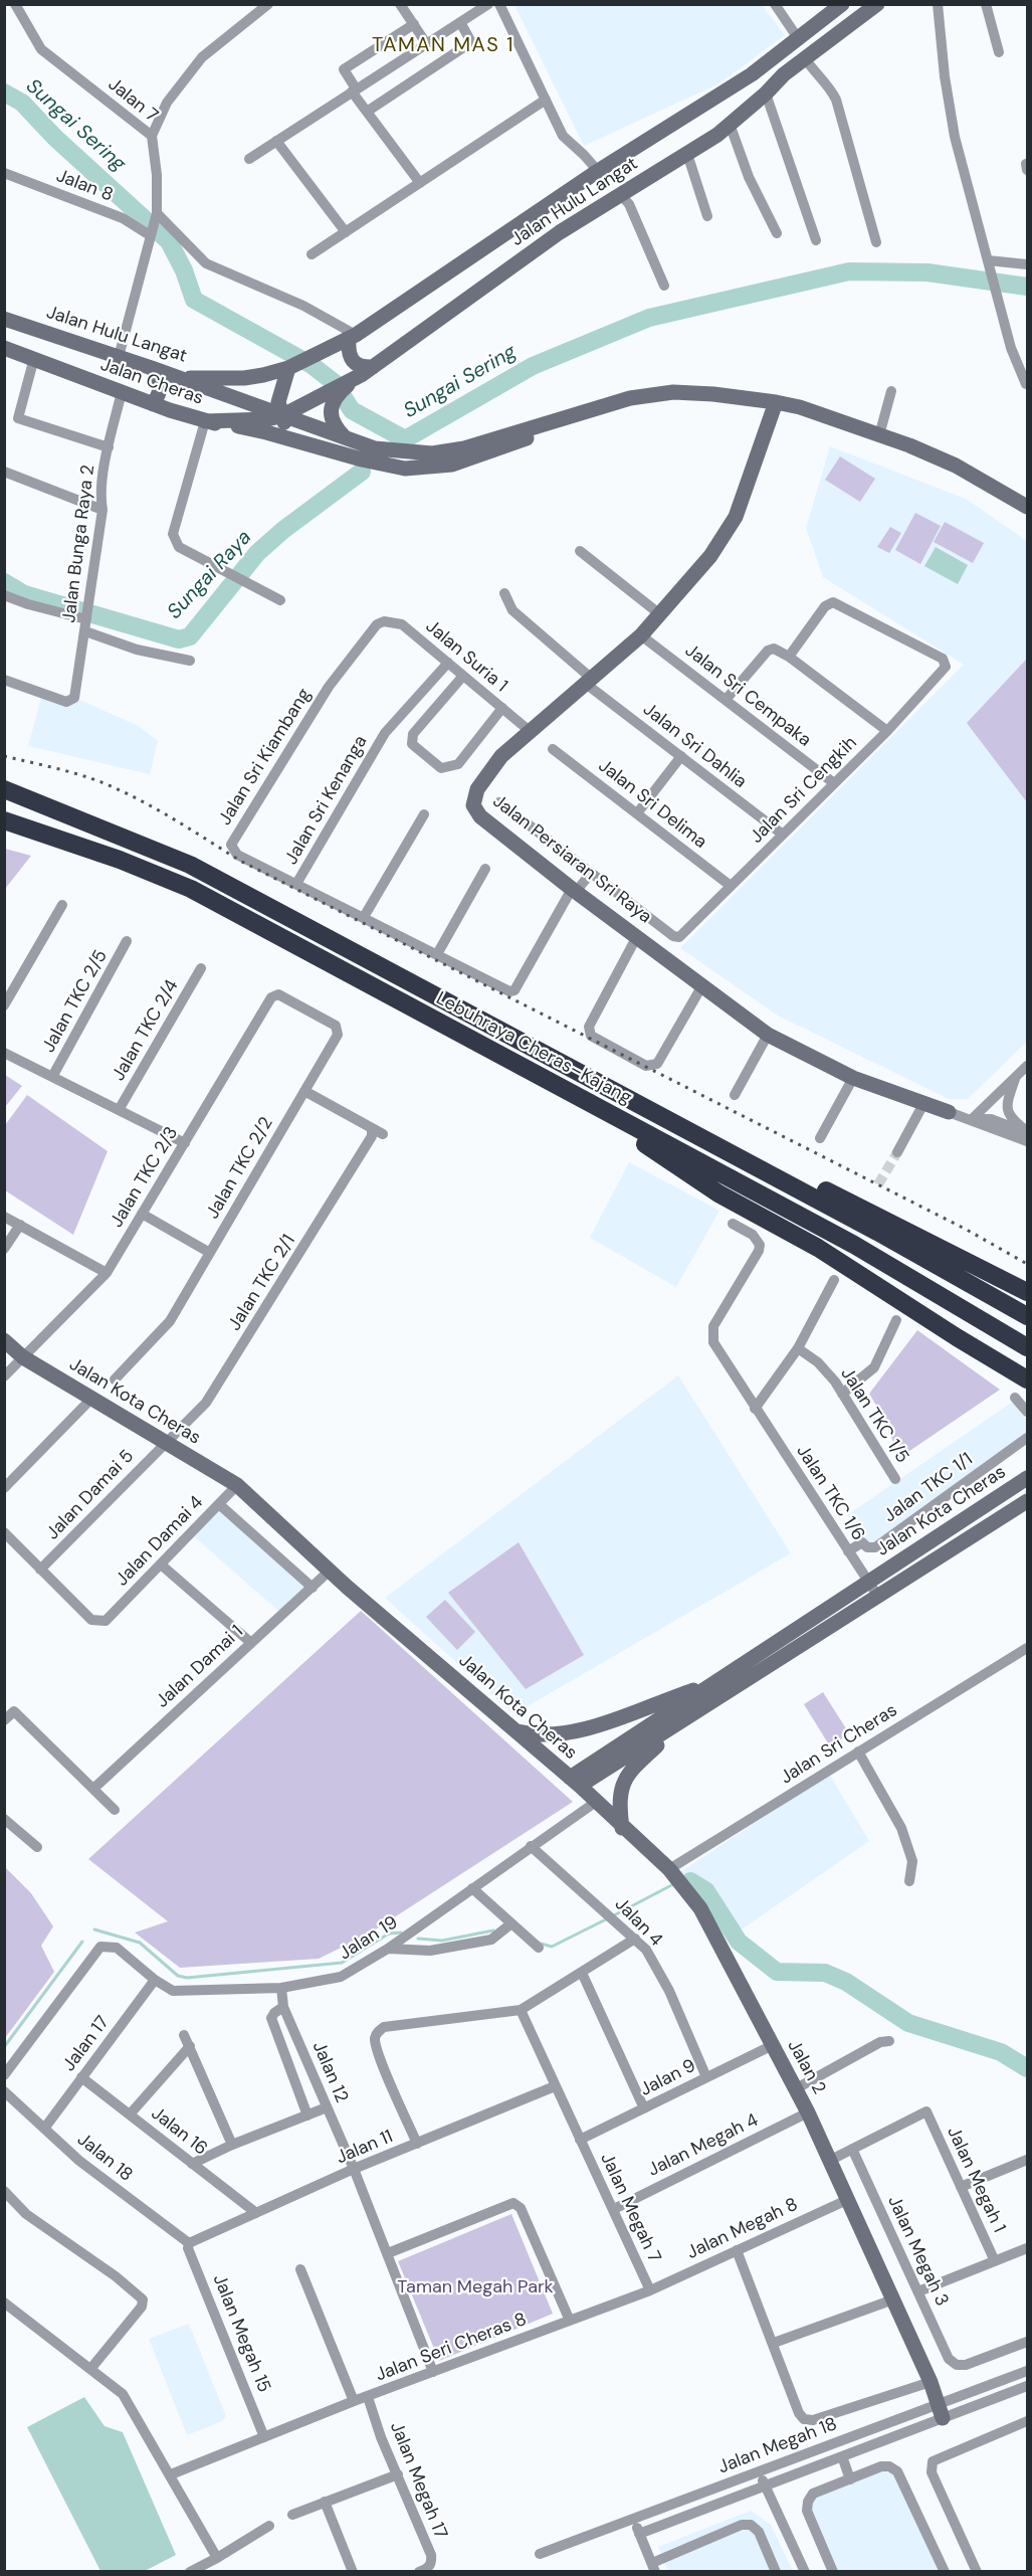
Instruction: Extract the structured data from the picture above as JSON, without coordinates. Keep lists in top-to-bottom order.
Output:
{
  "streets": {
    "highway": ["Lebuhraya Cheras–Kajang"],
    "main road": [
      "Jalan Hulu Langat",
      "Jalan Cheras",
      "Jalan Persiaran Sri Raya",
      "Jalan Kota Cheras",
      "Jalan 2"
    ],
    "street": [
      "Jalan 7",
      "Jalan 8",
      "Jalan Bunga Raya 2",
      "Jalan Suria 1",
      "Jalan Sri Cempaka",
      "Jalan Sri Dahlia",
      "Jalan Sri Kiambang",
      "Jalan Sri Cengkih",
      "Jalan Sri Kenanga",
      "Jalan Sri Delima",
      "Jalan TKC 2/5",
      "Jalan TKC 2/4",
      "Jalan TKC 2/2",
      "Jalan TKC 2/3",
      "Jalan TKC 2/1",
      "Jalan TKC 1/5",
      "Jalan TKC 1/1",
      "Jalan TKC 1/6",
      "Jalan Damai 5",
      "Jalan Damai 4",
      "Jalan Damai 1",
      "Jalan Sri Cheras",
      "Jalan 4",
      "Jalan 19",
      "Jalan 17",
      "Jalan 12",
      "Jalan 9",
      "Jalan 16",
      "Jalan Megah 4",
      "Jalan 11",
      "Jalan 18",
      "Jalan Megah 1",
      "Jalan Megah 7",
      "Jalan Megah 8",
      "Jalan Megah 3",
      "Jalan Megah 15",
      "Jalan Seri Cheras 8",
      "Jalan Megah 18",
      "Jalan Megah 17"
    ]
  },
  "crossings": [
    ["Jalan 7", "Jalan 8"],
    ["Jalan 7", "Jalan Hulu Langat"],
    ["Jalan Hulu Langat", "Jalan Cheras"],
    ["Jalan Hulu Langat", "Jalan Persiaran Sri Raya"],
    ["Jalan Cheras", "Jalan Bunga Raya 2"],
    ["Jalan Suria 1", "Jalan Sri Kiambang"],
    ["Jalan Suria 1", "Jalan Sri Kenanga"],
    ["Jalan Suria 1", "Jalan Persiaran Sri Raya"],
    ["Jalan Sri Cempaka", "Jalan Sri Cengkih"],
    ["Jalan Sri Cempaka", "Jalan Persiaran Sri Raya"],
    ["Jalan Sri Dahlia", "Jalan Sri Cengkih"],
    ["Jalan Sri Dahlia", "Jalan Persiaran Sri Raya"],
    ["Jalan Sri Kiambang", "Jalan Sri Kenanga"],
    ["Jalan Sri Cengkih", "Jalan Sri Delima"],
    ["Jalan TKC 2/2", "Jalan TKC 2/3"],
    ["Jalan TKC 2/2", "Jalan TKC 2/1"],
    ["Jalan TKC 2/3", "Jalan Kota Cheras"],
    ["Jalan TKC 2/1", "Jalan Kota Cheras"],
    ["Jalan TKC 2/1", "Jalan Damai 5"],
    ["Jalan Kota Cheras", "Jalan TKC 1/6"],
    ["Jalan Kota Cheras", "Jalan Damai 5"],
    ["Jalan Kota Cheras", "Jalan Damai 4"],
    ["Jalan Kota Cheras", "Jalan Damai 1"],
    ["Jalan Kota Cheras", "Jalan 2"],
    ["Jalan TKC 1/1", "Jalan TKC 1/6"],
    ["Jalan Damai 5", "Jalan Damai 4"],
    ["Jalan Sri Cheras", "Jalan 2"],
    ["Jalan 4", "Jalan 19"],
    ["Jalan 4", "Jalan 9"],
    ["Jalan 19", "Jalan 17"],
    ["Jalan 19", "Jalan 2"],
    ["Jalan 19", "Jalan 12"],
    ["Jalan 17", "Jalan 16"],
    ["Jalan 17", "Jalan 18"],
    ["Jalan 2", "Jalan 9"],
    ["Jalan 2", "Jalan Megah 4"],
    ["Jalan 2", "Jalan Megah 8"],
    ["Jalan 2", "Jalan Megah 18"],
    ["Jalan 12", "Jalan 11"],
    ["Jalan 12", "Jalan Seri Cheras 8"],
    ["Jalan 9", "Jalan Megah 7"],
    ["Jalan 16", "Jalan 11"],
    ["Jalan Megah 4", "Jalan Megah 7"],
    ["Jalan 11", "Jalan 18"],
    ["Jalan 11", "Jalan Megah 15"],
    ["Jalan 18", "Jalan Megah 15"],
    ["Jalan Megah 1", "Jalan Megah 3"],
    ["Jalan Megah 7", "Jalan Megah 8"],
    ["Jalan Megah 7", "Jalan Seri Cheras 8"],
    ["Jalan Megah 8", "Jalan Seri Cheras 8"],
    ["Jalan Megah 15", "Jalan Seri Cheras 8"],
    ["Jalan Seri Cheras 8", "Jalan Megah 17"]
  ],
  "districts": ["TAMAN MAS 1"],
  "water": ["Sungai Sering", "Sungai Raya"],
  "parks": ["Taman Megah Park"]
}
